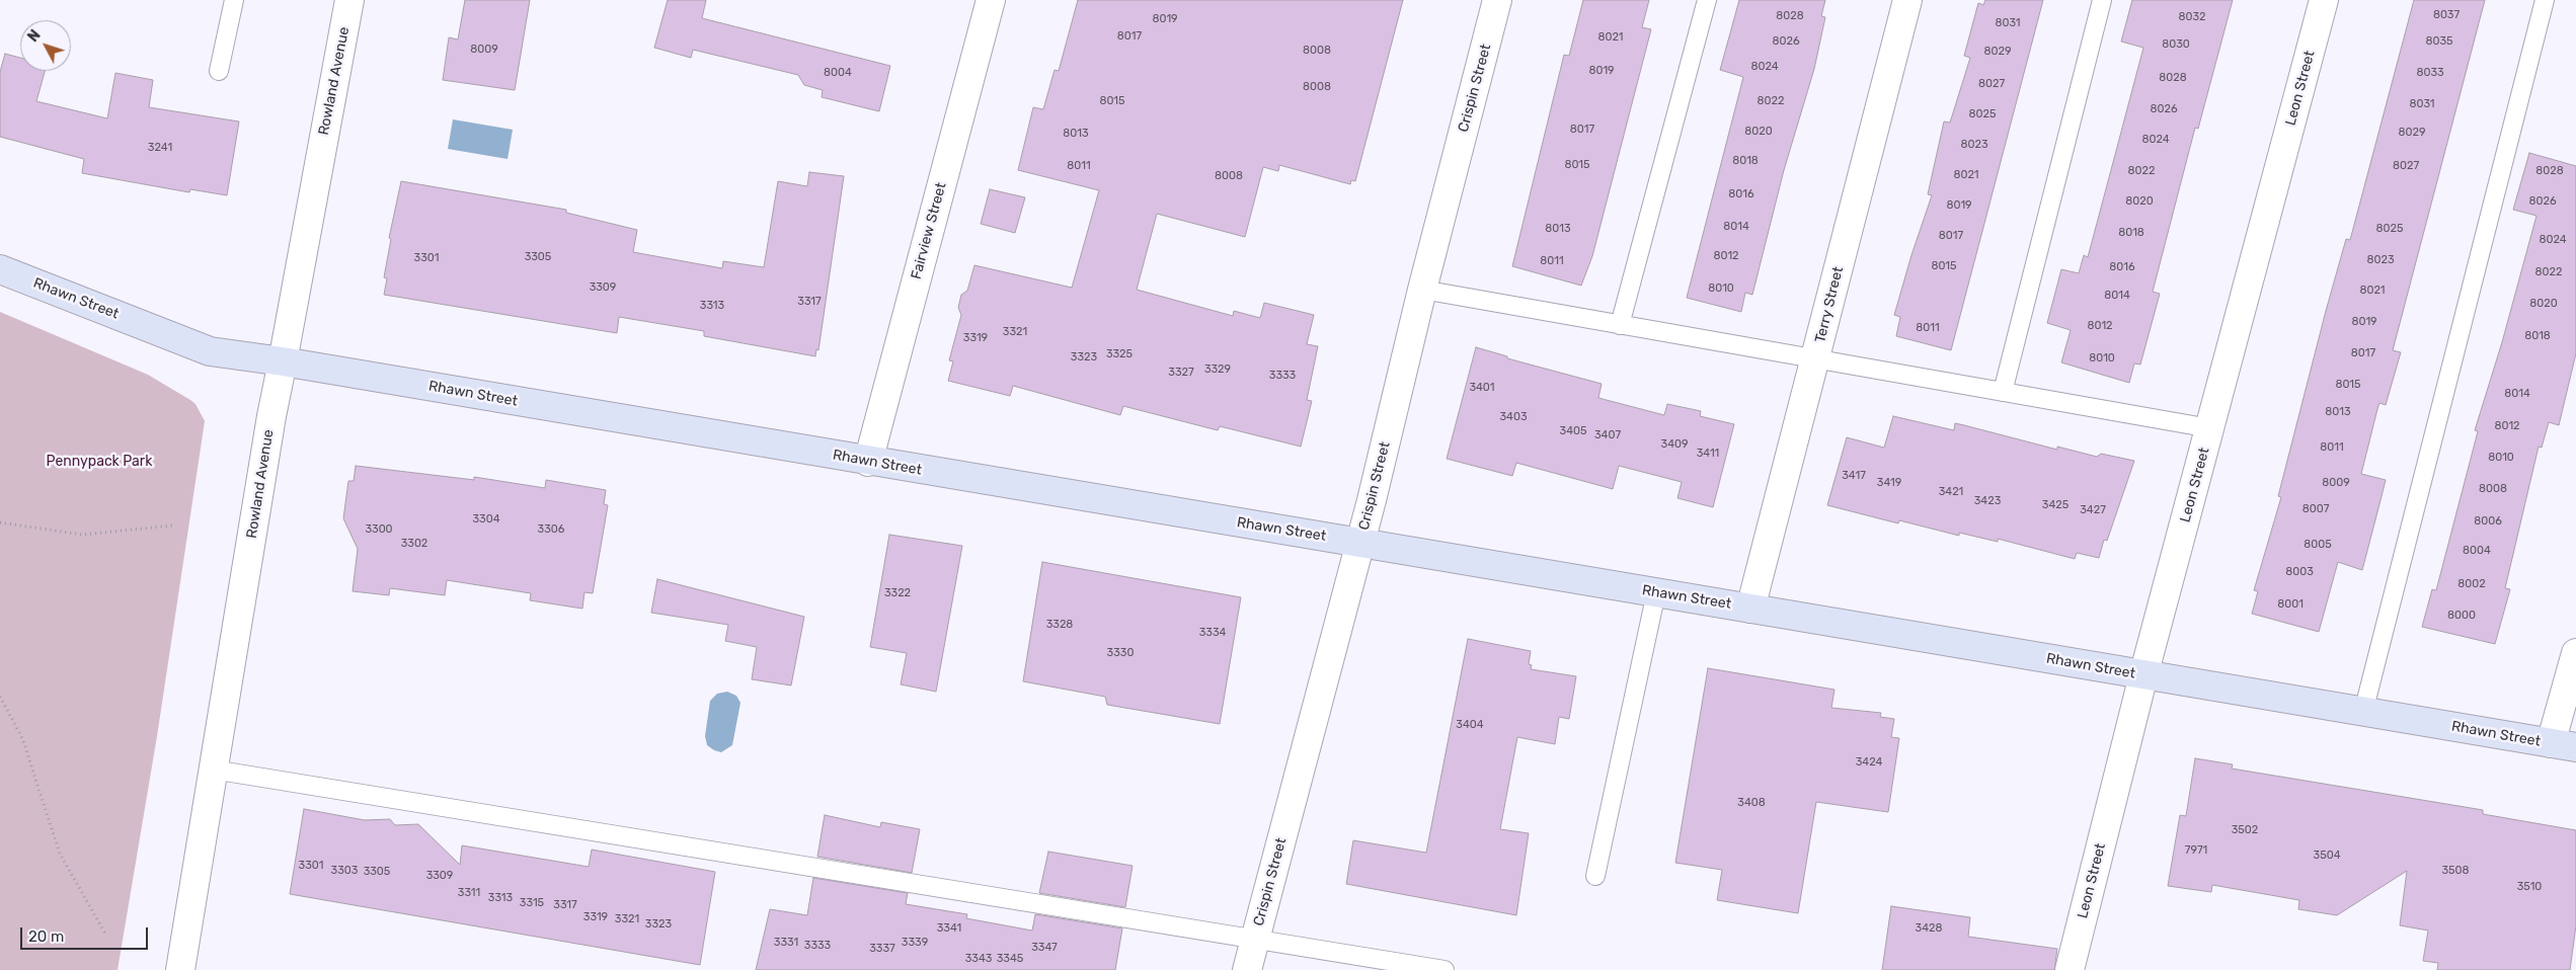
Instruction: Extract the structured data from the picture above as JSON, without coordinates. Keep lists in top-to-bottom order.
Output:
{
  "streets": {
    "main road": ["Rhawn Street"],
    "street": [
      "Rowland Avenue",
      "Crispin Street",
      "Leon Street",
      "Fairview Street",
      "Terry Street"
    ]
  },
  "crossings": [
    ["Rowland Avenue", "Rhawn Street"],
    ["Crispin Street", "Rhawn Street"],
    ["Leon Street", "Rhawn Street"],
    ["Fairview Street", "Rhawn Street"],
    ["Rhawn Street", "Terry Street"]
  ],
  "parks": ["Pennypack Park"],
  "house_numbers": [
    "8037",
    "8028",
    "8032",
    "8019",
    "8031",
    "8017",
    "8021",
    "8026",
    "8035",
    "8030",
    "8009",
    "8008",
    "8029",
    "8024",
    "8019",
    "8004",
    "8033",
    "8028",
    "8027",
    "8008",
    "8015",
    "8022",
    "8031",
    "8026",
    "8025",
    "8017",
    "8020",
    "8029",
    "8013",
    "8024",
    "8023",
    "3241",
    "8018",
    "8015",
    "8011",
    "8027",
    "8022",
    "8028",
    "8021",
    "8008",
    "8016",
    "8020",
    "8026",
    "8019",
    "8014",
    "8013",
    "8025",
    "8018",
    "8017",
    "8024",
    "8012",
    "3305",
    "3301",
    "8023",
    "8011",
    "8015",
    "8016",
    "8022",
    "3309",
    "8010",
    "8021",
    "8014",
    "3317",
    "8020",
    "3313",
    "8019",
    "8012",
    "8011",
    "3321",
    "8018",
    "3319",
    "8017",
    "3325",
    "3323",
    "8010",
    "3329",
    "3327",
    "3333",
    "8015",
    "3401",
    "8014",
    "8013",
    "3403",
    "8012",
    "3405",
    "3407",
    "3409",
    "8011",
    "3411",
    "8010",
    "3417",
    "3419",
    "8009",
    "8008",
    "3421",
    "3423",
    "3425",
    "8007",
    "3427",
    "3304",
    "8006",
    "3300",
    "3306",
    "3302",
    "8005",
    "8004",
    "8003",
    "8002",
    "3322",
    "8001",
    "8000",
    "3328",
    "3334",
    "3330",
    "3404",
    "3424",
    "3408",
    "3502",
    "7971",
    "3504",
    "3301",
    "3303",
    "3508",
    "3305",
    "3309",
    "3510",
    "3311",
    "3313",
    "3315",
    "3317",
    "3319",
    "3321",
    "3323",
    "3341",
    "3428",
    "3331",
    "3339",
    "3333",
    "3347",
    "3337",
    "3343",
    "3345"
  ],
  "scale_bar": "20 m",
  "north": "top left"
}
